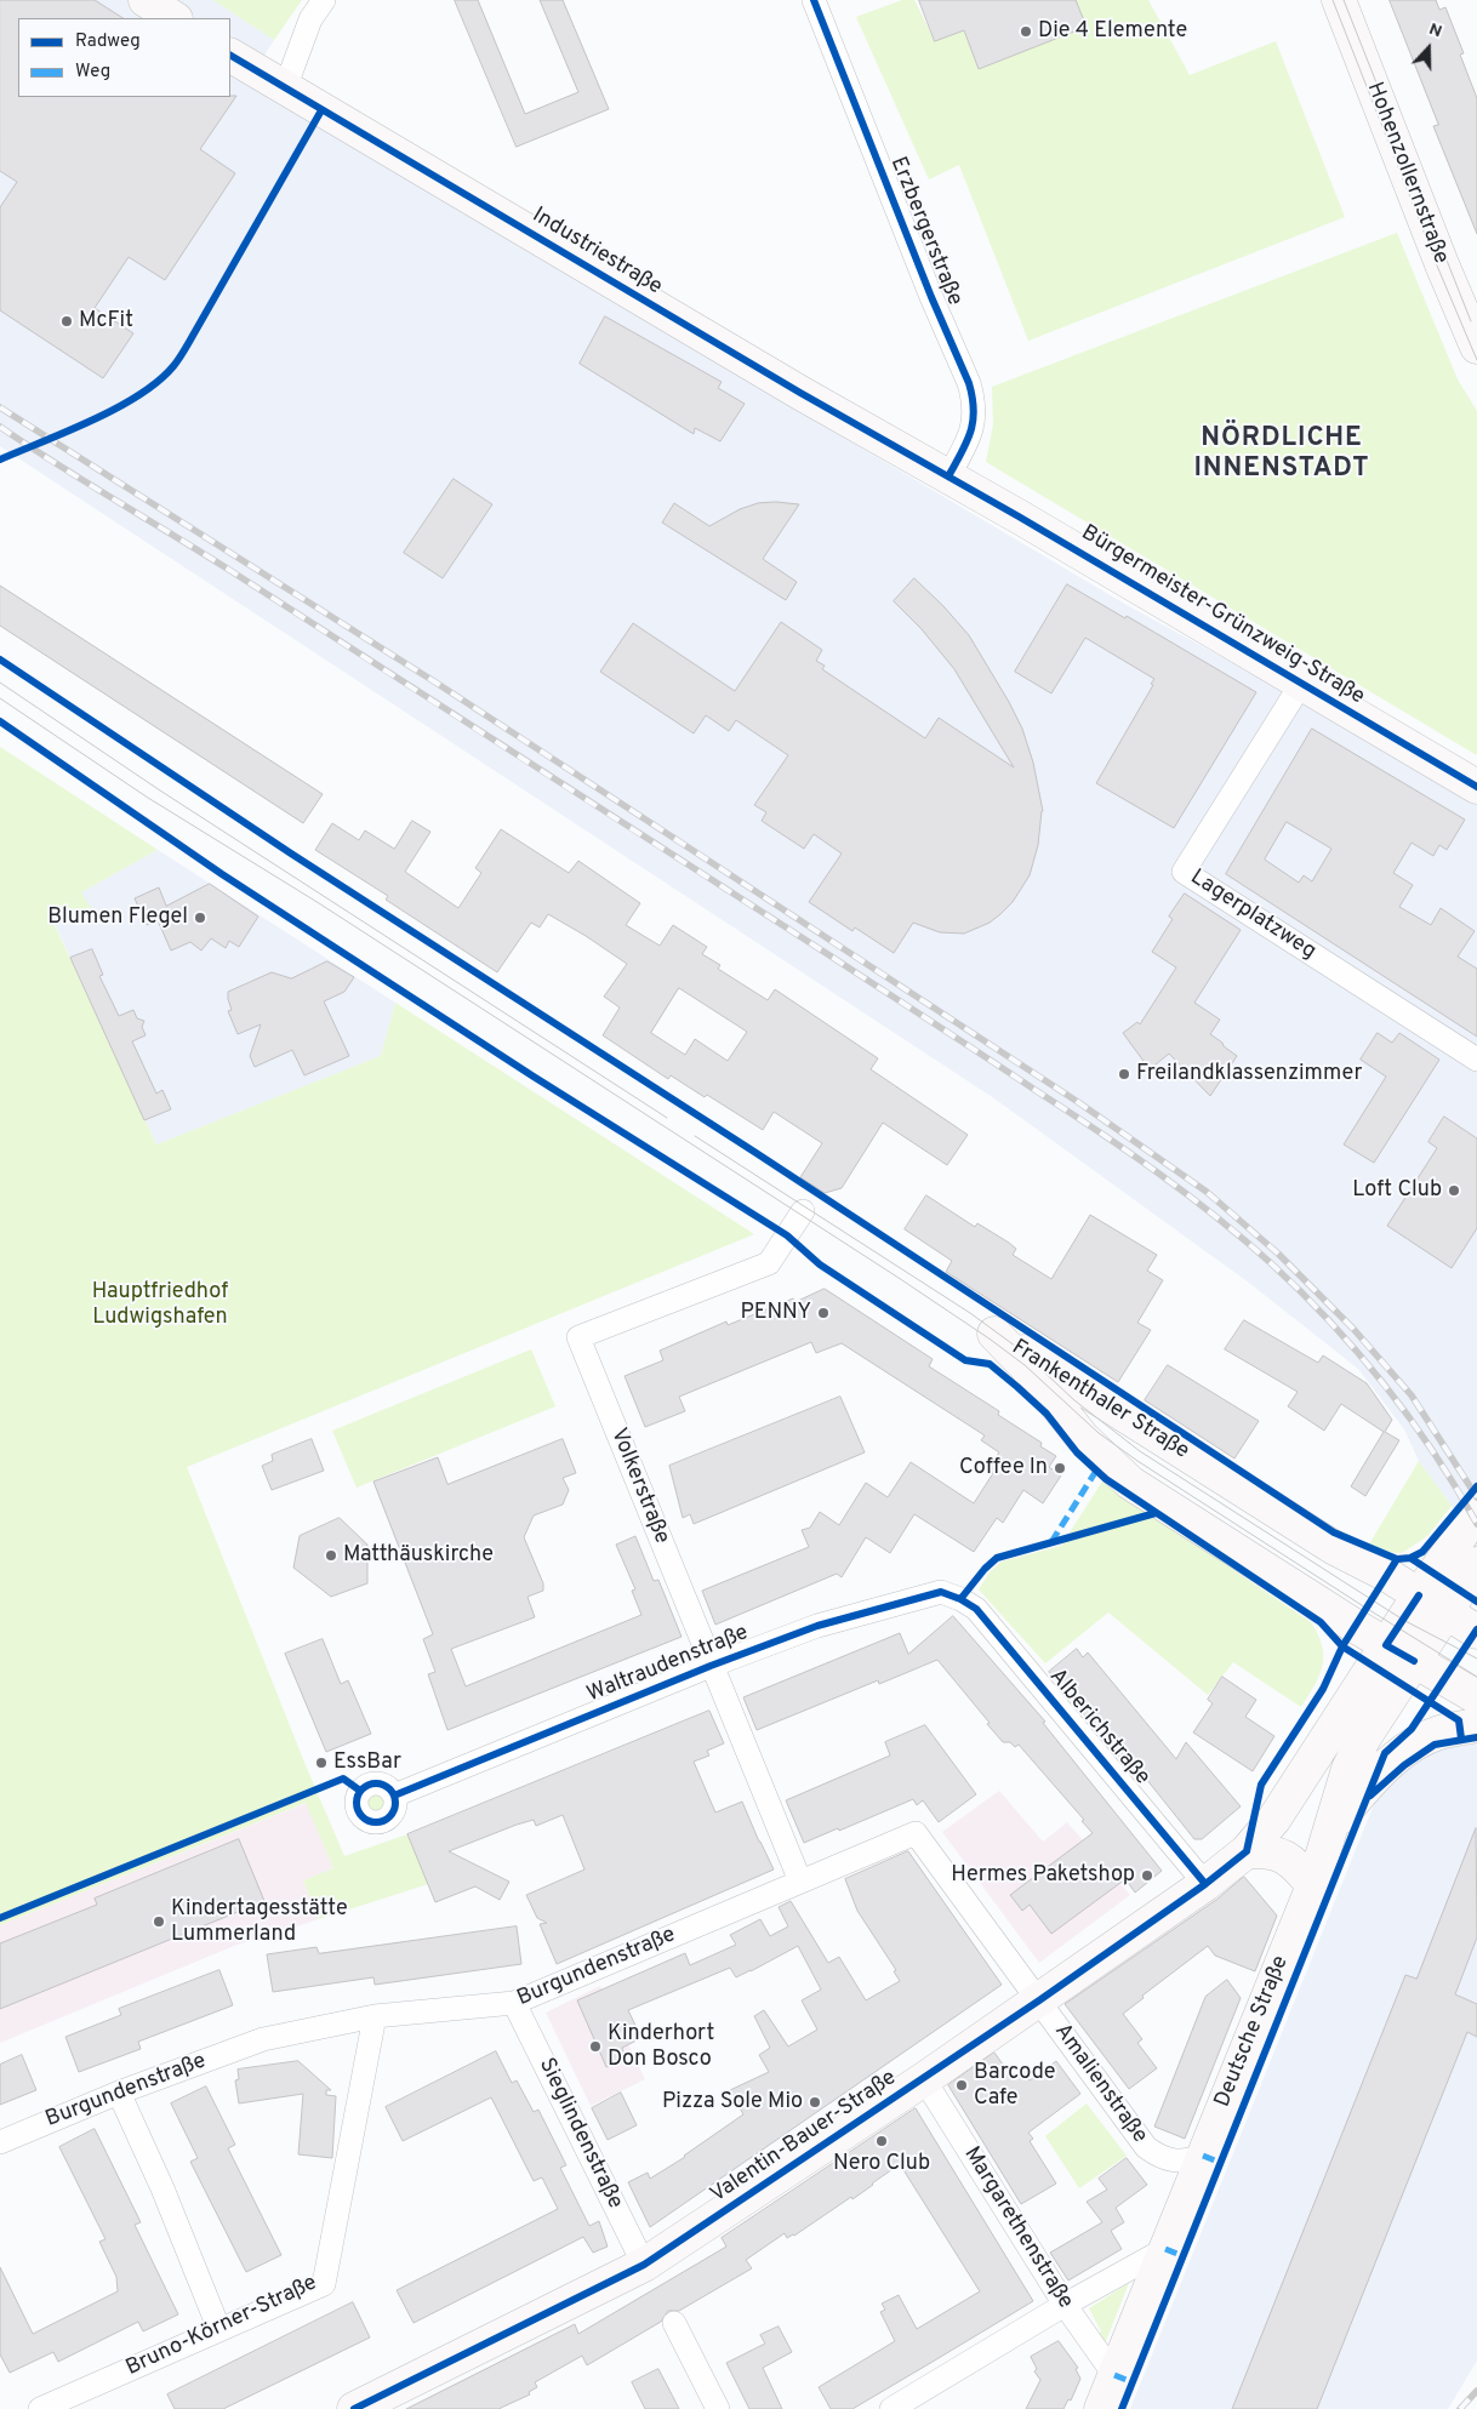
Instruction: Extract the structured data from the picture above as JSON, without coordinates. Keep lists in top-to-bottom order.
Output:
{
  "streets": {
    "street": [
      "Hohenzollernstraße",
      "Erzbergerstraße",
      "Industriestraße",
      "Bürgermeister-Grünzweig-Straße",
      "Lagerplatzweg",
      "Frankenthaler Straße",
      "Volkerstraße",
      "Waltraudenstraße",
      "Alberichstraße",
      "Burgundenstraße",
      "Deutsche Straße",
      "Amalienstraße",
      "Sieglindenstraße",
      "Valentin-Bauer-Straße",
      "Margarethenstraße",
      "Bruno-Körner-Straße"
    ]
  },
  "crossings": [
    ["Erzbergerstraße", "Industriestraße"],
    ["Erzbergerstraße", "Bürgermeister-Grünzweig-Straße"],
    ["Industriestraße", "Bürgermeister-Grünzweig-Straße"],
    ["Bürgermeister-Grünzweig-Straße", "Lagerplatzweg"],
    ["Frankenthaler Straße", "Deutsche Straße"],
    ["Frankenthaler Straße", "Valentin-Bauer-Straße"],
    ["Volkerstraße", "Waltraudenstraße"],
    ["Volkerstraße", "Burgundenstraße"],
    ["Waltraudenstraße", "Alberichstraße"],
    ["Alberichstraße", "Valentin-Bauer-Straße"],
    ["Burgundenstraße", "Amalienstraße"],
    ["Burgundenstraße", "Sieglindenstraße"],
    ["Burgundenstraße", "Valentin-Bauer-Straße"],
    ["Burgundenstraße", "Bruno-Körner-Straße"],
    ["Deutsche Straße", "Amalienstraße"],
    ["Deutsche Straße", "Valentin-Bauer-Straße"],
    ["Deutsche Straße", "Margarethenstraße"],
    ["Amalienstraße", "Valentin-Bauer-Straße"],
    ["Sieglindenstraße", "Valentin-Bauer-Straße"],
    ["Valentin-Bauer-Straße", "Margarethenstraße"]
  ],
  "districts": ["NÖRDLICHE INNENSTADT"],
  "parks": ["Hauptfriedhof Ludwigshafen"],
  "places": [
    "Die 4 Elemente",
    "McFit",
    "Blumen Flegel",
    "Freilandklassenzimmer",
    "Loft Club",
    "PENNY",
    "Coffee In",
    "Matthäuskirche",
    "EssBar",
    "Hermes Paketshop",
    "Kindertagesstätte Lummerland",
    "Kinderhort Don Bosco",
    "Barcode Cafe",
    "Pizza Sole Mio",
    "Nero Club"
  ],
  "legend": ["Radweg", "Weg"],
  "north": "top"
}
